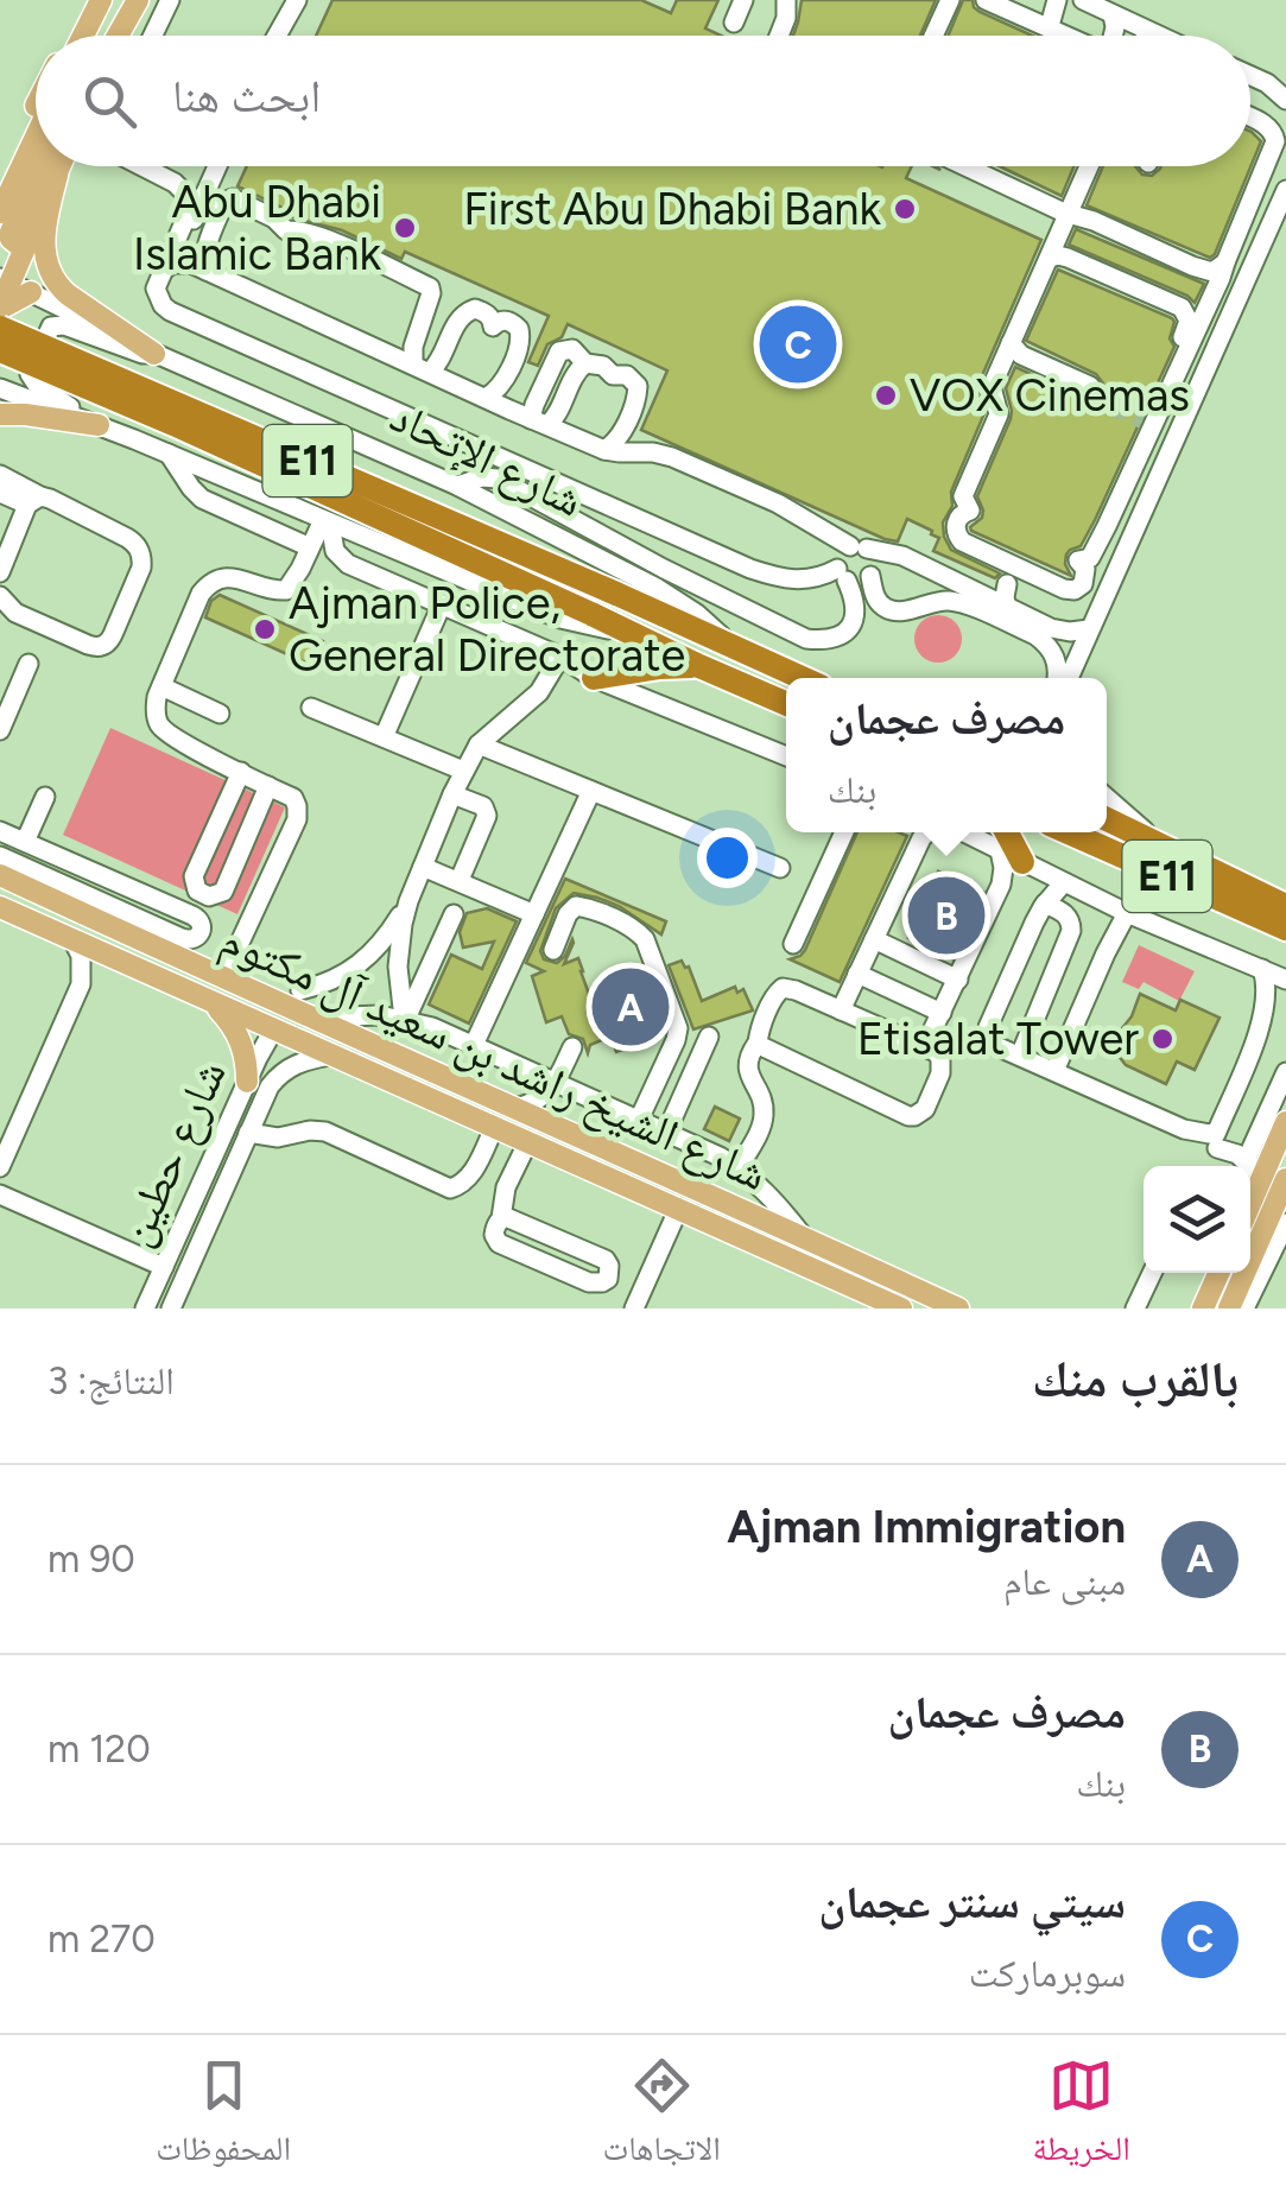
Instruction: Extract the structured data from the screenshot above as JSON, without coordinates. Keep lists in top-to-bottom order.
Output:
{
  "streets": {
    "highway": ["شارع الإتحاد", "E11"],
    "main road": ["شارع الشيخ راشد بن سعيد آل مكتوم"],
    "street": ["شارع حطين"]
  },
  "crossings": [
    ["شارع الشيخ راشد بن سعيد آل مكتوم", "شارع حطين"]
  ],
  "places": [
    "First Abu Dhabi Bank",
    "Abu Dhabi Islamic Bank",
    "VOX Cinemas",
    "Ajman Police, General Directorate",
    "Etisalat Tower"
  ],
  "page": {
    "search": "ابحث هنا",
    "pins": ["C", "B", "A"],
    "popup": ["مصرف عجمان", "بنك"],
    "heading": ["بالقرب منك", "النتائج: 3"],
    "list": [
      {
        "mark": "A",
        "name": "Ajman Immigration",
        "note": "مبنى عام",
        "value": "90 m"
      },
      {
        "mark": "B",
        "name": "مصرف عجمان",
        "note": "بنك",
        "value": "120 m"
      },
      {
        "mark": "C",
        "name": "سيتي سنتر عجمان",
        "note": "سوبرماركت",
        "value": "270 m"
      }
    ],
    "nav": ["الخريطة", "الاتجاهات", "المحفوظات"]
  }
}
